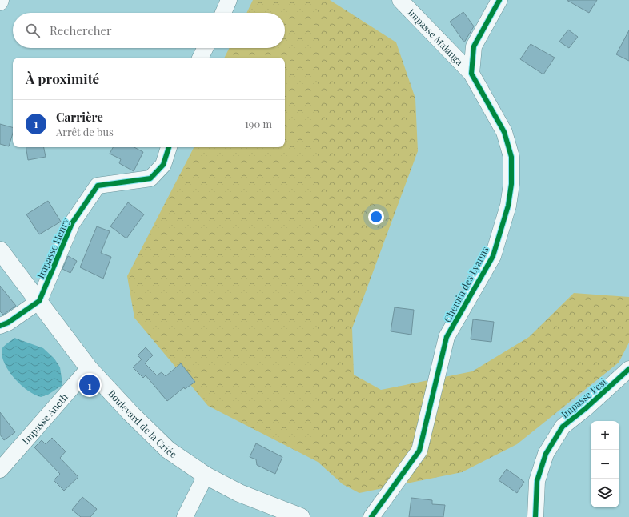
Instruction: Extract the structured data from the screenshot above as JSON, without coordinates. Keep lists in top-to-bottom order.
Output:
{
  "streets": {
    "main road": ["Boulevard de la Criée"],
    "street": [
      "Impasse Malanga",
      "Impasse Henry",
      "Chemin des Lyanns",
      "Impasse Pesi",
      "Impasse Aneth"
    ]
  },
  "crossings": [
    ["Impasse Malanga", "Chemin des Lyanns"],
    ["Impasse Henry", "Boulevard de la Criée"],
    ["Impasse Aneth", "Boulevard de la Criée"]
  ],
  "page": {
    "search": "Rechercher",
    "heading": "À proximité",
    "list": [
      {
        "mark": "1",
        "name": "Carrière",
        "note": "Arrêt de bus",
        "value": "190 m"
      }
    ],
    "pins": "1",
    "map_buttons": ["+", "−"]
  }
}
